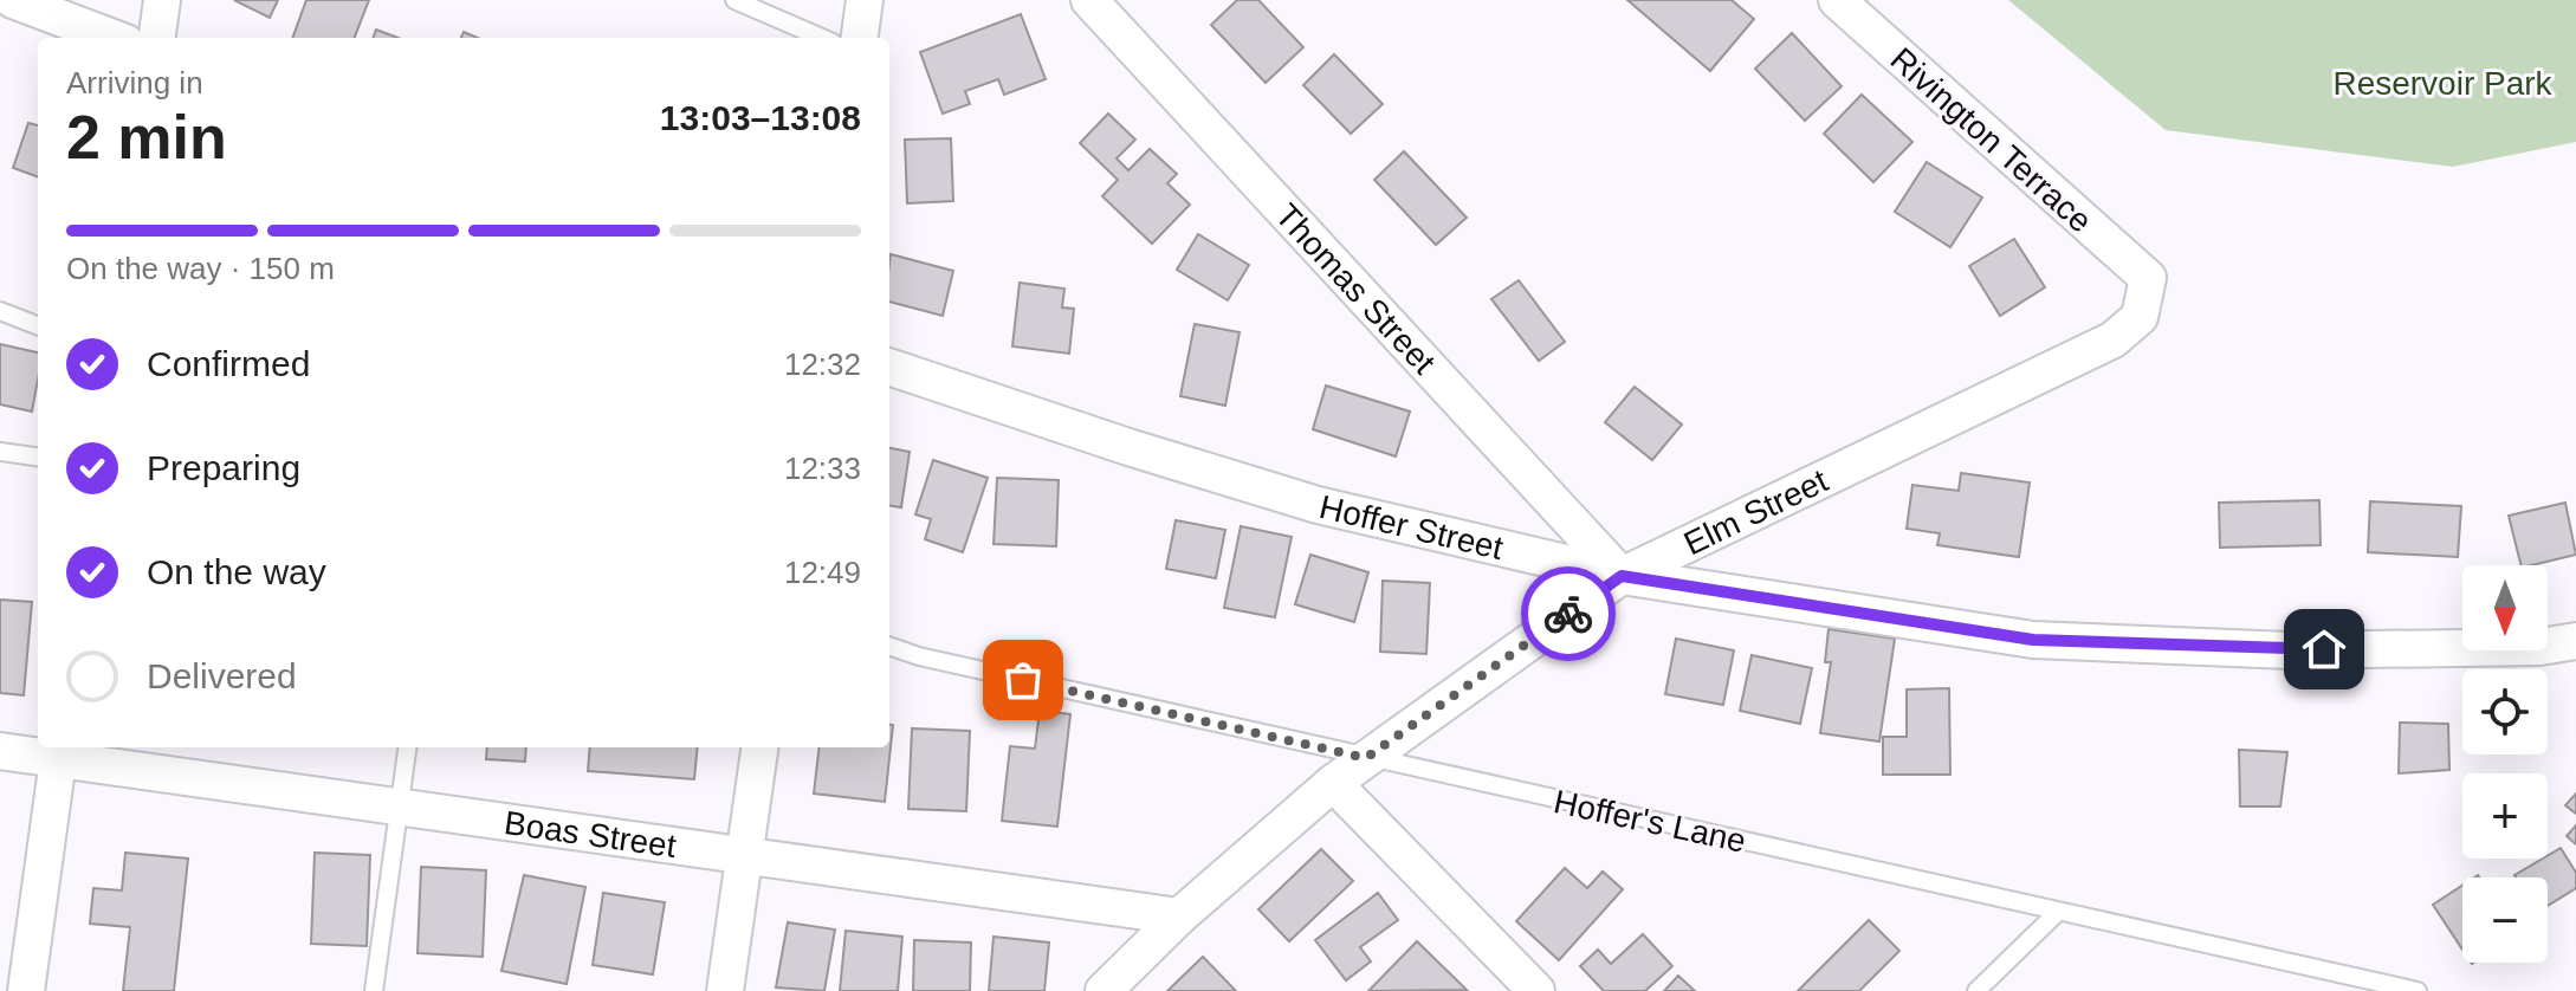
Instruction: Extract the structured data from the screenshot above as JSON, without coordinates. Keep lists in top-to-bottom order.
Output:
{
  "streets": {
    "street": [
      "Rivington Terrace",
      "Thomas Street",
      "Elm Street",
      "Hoffer Street",
      "Boas Street"
    ],
    "lane": ["Hoffer's Lane"]
  },
  "crossings": [
    ["Rivington Terrace", "Elm Street"],
    ["Thomas Street", "Elm Street"],
    ["Thomas Street", "Hoffer Street"],
    ["Elm Street", "Hoffer Street"],
    ["Elm Street", "Hoffer's Lane"],
    ["Elm Street", "Boas Street"]
  ],
  "parks": ["Reservoir Park"],
  "north": "bottom",
  "page": {
    "heading": ["2 min", "Arriving in", "13:03–13:08"],
    "bar": "On the way · 150 m",
    "list": [
      ["Confirmed", "12:32"],
      ["Preparing", "12:33"],
      ["On the way", "12:49"],
      "Delivered"
    ],
    "map_buttons": ["+", "−"]
  }
}
